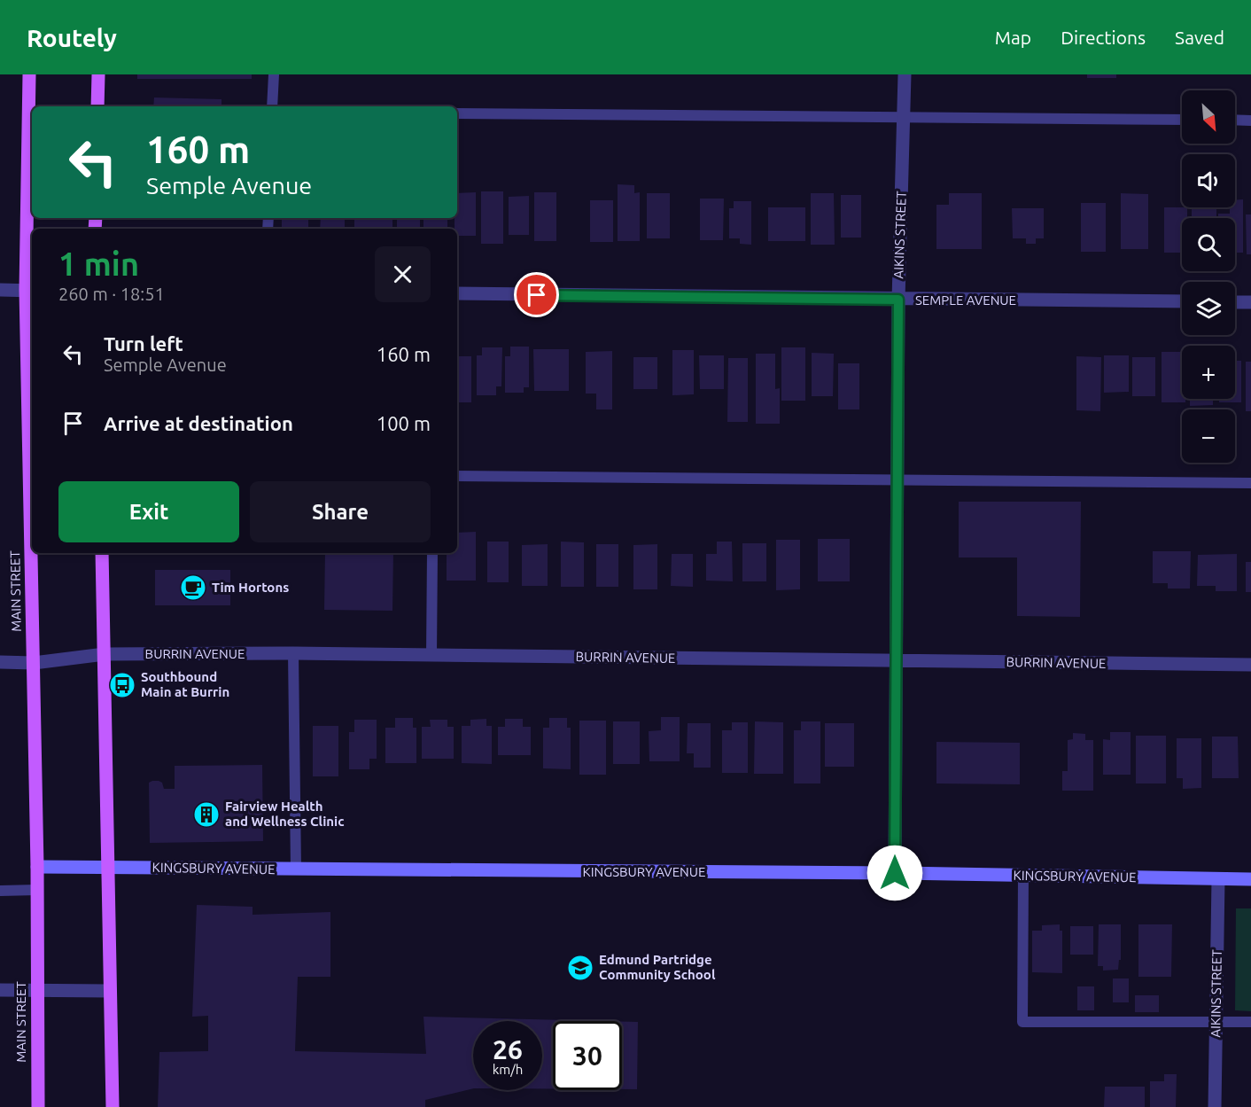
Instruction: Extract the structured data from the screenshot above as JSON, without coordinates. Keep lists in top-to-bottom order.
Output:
{
  "streets": {
    "main road": ["MAIN STREET"],
    "street": [
      "AIKINS STREET",
      "SEMPLE AVENUE",
      "BURRIN AVENUE",
      "KINGSBURY AVENUE"
    ]
  },
  "crossings": [
    ["AIKINS STREET", "SEMPLE AVENUE"],
    ["AIKINS STREET", "BURRIN AVENUE"],
    ["AIKINS STREET", "KINGSBURY AVENUE"],
    ["MAIN STREET", "BURRIN AVENUE"],
    ["MAIN STREET", "KINGSBURY AVENUE"]
  ],
  "places": {
    "cafe": ["Tim Hortons"],
    "bus stop": ["Southbound Main at Burrin"],
    "building": ["Fairview Health and Wellness Clinic"],
    "school or university": ["Edmund Partridge Community School"]
  },
  "north": "bottom right",
  "page": {
    "header": "Routely",
    "nav": ["Map", "Directions", "Saved"],
    "map_buttons": ["+", "−"],
    "turn": ["160 m", "Semple Avenue"],
    "heading": ["1 min", "260 m · 18:51"],
    "list": [
      {
        "name": "Turn left",
        "note": "Semple Avenue",
        "value": "160 m"
      },
      {
        "name": "Arrive at destination",
        "value": "100 m"
      }
    ],
    "buttons": ["Exit", "Share"],
    "speed": "26 km/h",
    "limit": "30"
  }
}
